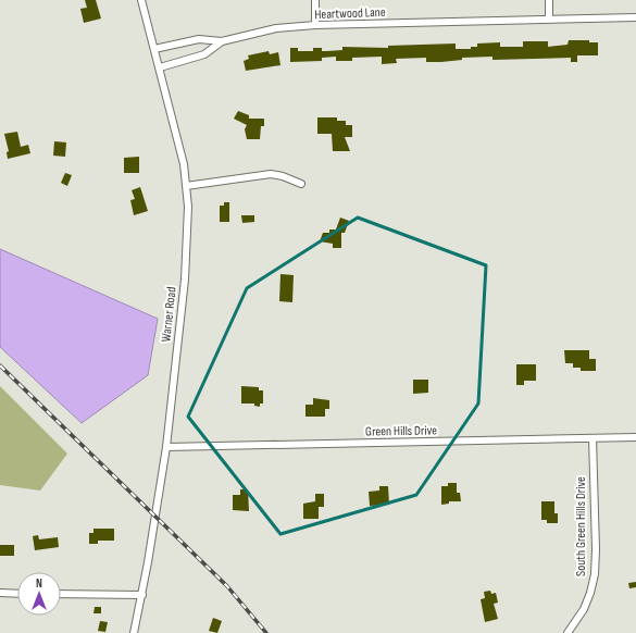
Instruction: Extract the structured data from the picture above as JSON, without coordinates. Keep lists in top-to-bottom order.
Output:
{
  "streets": {
    "street": [
      "Heartwood Lane",
      "Warner Road",
      "Green Hills Drive",
      "South Green Hills Drive"
    ]
  },
  "crossings": [
    ["Heartwood Lane", "Warner Road"],
    ["Warner Road", "Green Hills Drive"],
    ["Green Hills Drive", "South Green Hills Drive"]
  ],
  "north": "top"
}
